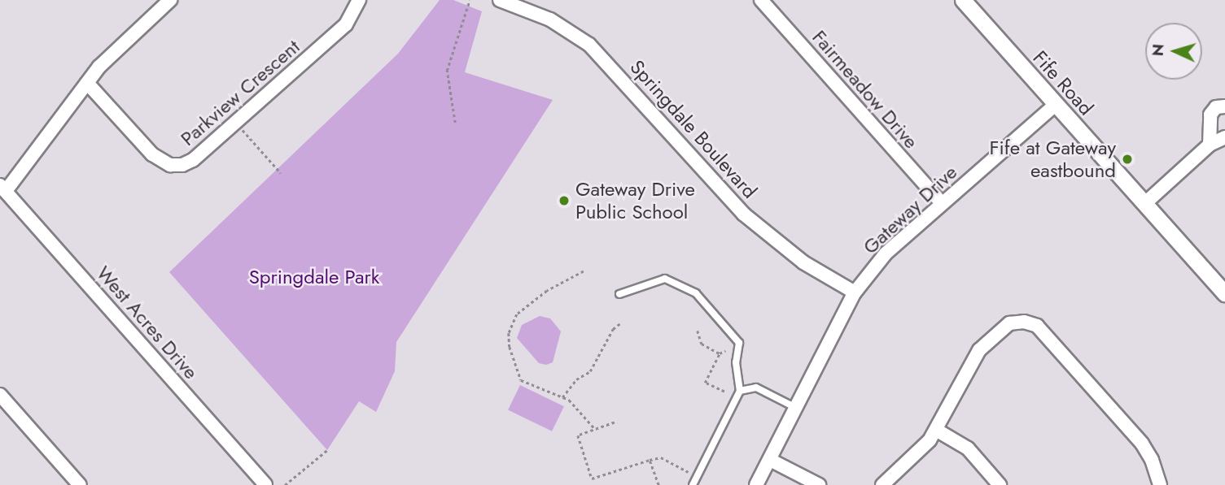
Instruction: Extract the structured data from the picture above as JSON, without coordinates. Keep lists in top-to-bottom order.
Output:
{
  "streets": {
    "street": [
      "Fife Road",
      "Fairmeadow Drive",
      "Parkview Crescent",
      "Springdale Boulevard",
      "Gateway Drive",
      "West Acres Drive"
    ]
  },
  "crossings": [
    ["Fife Road", "Gateway Drive"],
    ["Fairmeadow Drive", "Gateway Drive"],
    ["Springdale Boulevard", "Gateway Drive"]
  ],
  "parks": ["Springdale Park"],
  "places": ["Fife at Gateway eastbound", "Gateway Drive Public School"],
  "north": "left"
}
